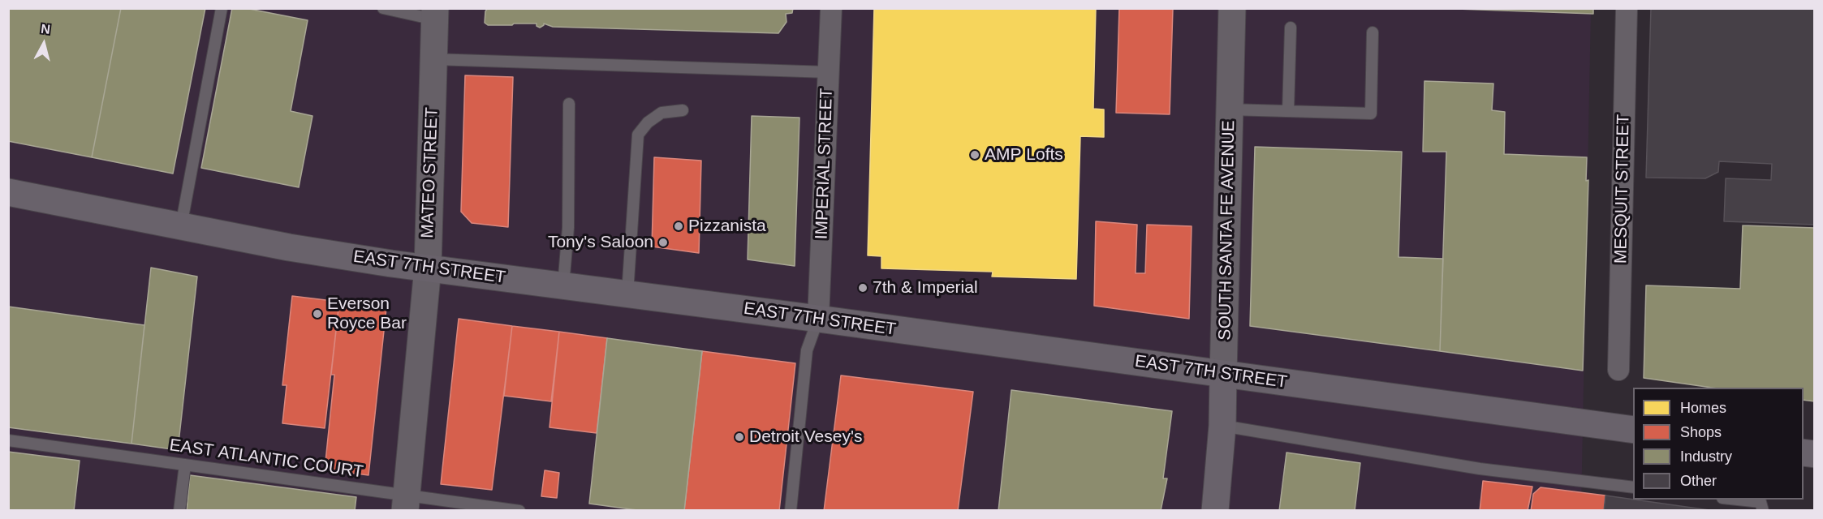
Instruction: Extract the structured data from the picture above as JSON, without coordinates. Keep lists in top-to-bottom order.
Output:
{
  "streets": {
    "main road": ["SOUTH SANTA FE AVENUE", "EAST 7TH STREET"],
    "street": ["IMPERIAL STREET", "MATEO STREET", "MESQUIT STREET"],
    "lane": ["EAST ATLANTIC COURT"]
  },
  "crossings": [
    ["IMPERIAL STREET", "EAST 7TH STREET"],
    ["MATEO STREET", "EAST 7TH STREET"],
    ["MATEO STREET", "EAST ATLANTIC COURT"],
    ["SOUTH SANTA FE AVENUE", "EAST 7TH STREET"]
  ],
  "places": [
    "AMP Lofts",
    "Pizzanista",
    "Tony's Saloon",
    "7th & Imperial",
    "Everson Royce Bar",
    "Detroit Vesey's"
  ],
  "legend": [
    "Homes",
    "Shops",
    "Industry",
    "Other"
  ],
  "north": "top"
}
